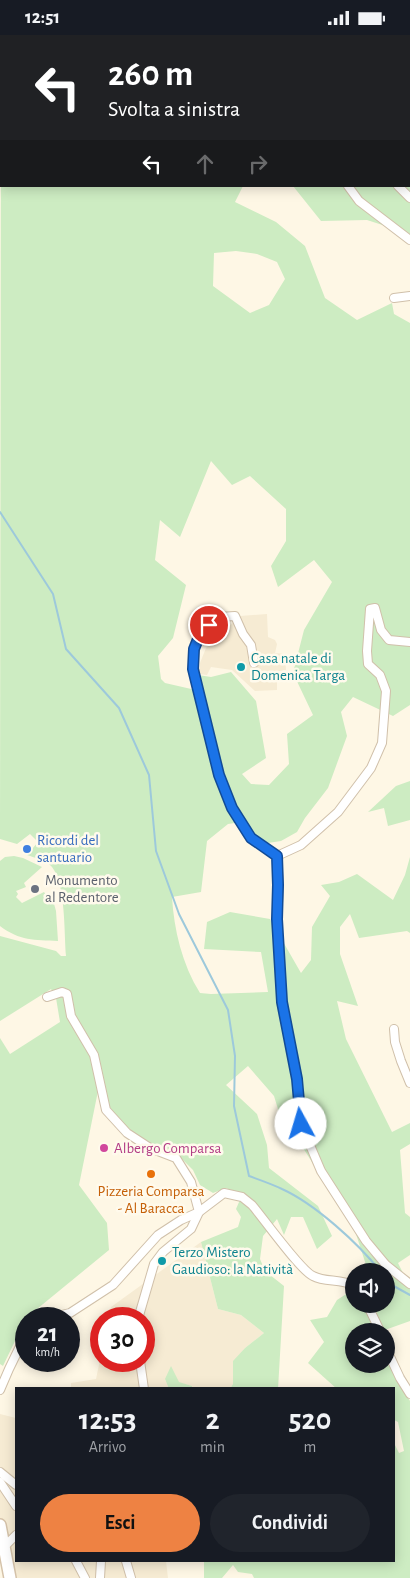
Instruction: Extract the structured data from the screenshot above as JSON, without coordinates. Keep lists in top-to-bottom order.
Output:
{
  "places": [
    "Casa natale di Domenica Targa",
    "Ricordi del santuario",
    "Monumento al Redentore",
    "Albergo Comparsa",
    "Pizzeria Comparsa - Al Baracca",
    "Terzo Mistero Gaudioso: la Natività"
  ],
  "page": {
    "status": "12:51",
    "turn": ["260 m", "Svolta a sinistra"],
    "speed": "21 km/h",
    "limit": "30",
    "eta": [
      "12:53",
      "Arrivo",
      "2",
      "min",
      "520",
      "m"
    ],
    "buttons": ["Esci", "Condividi"]
  }
}
